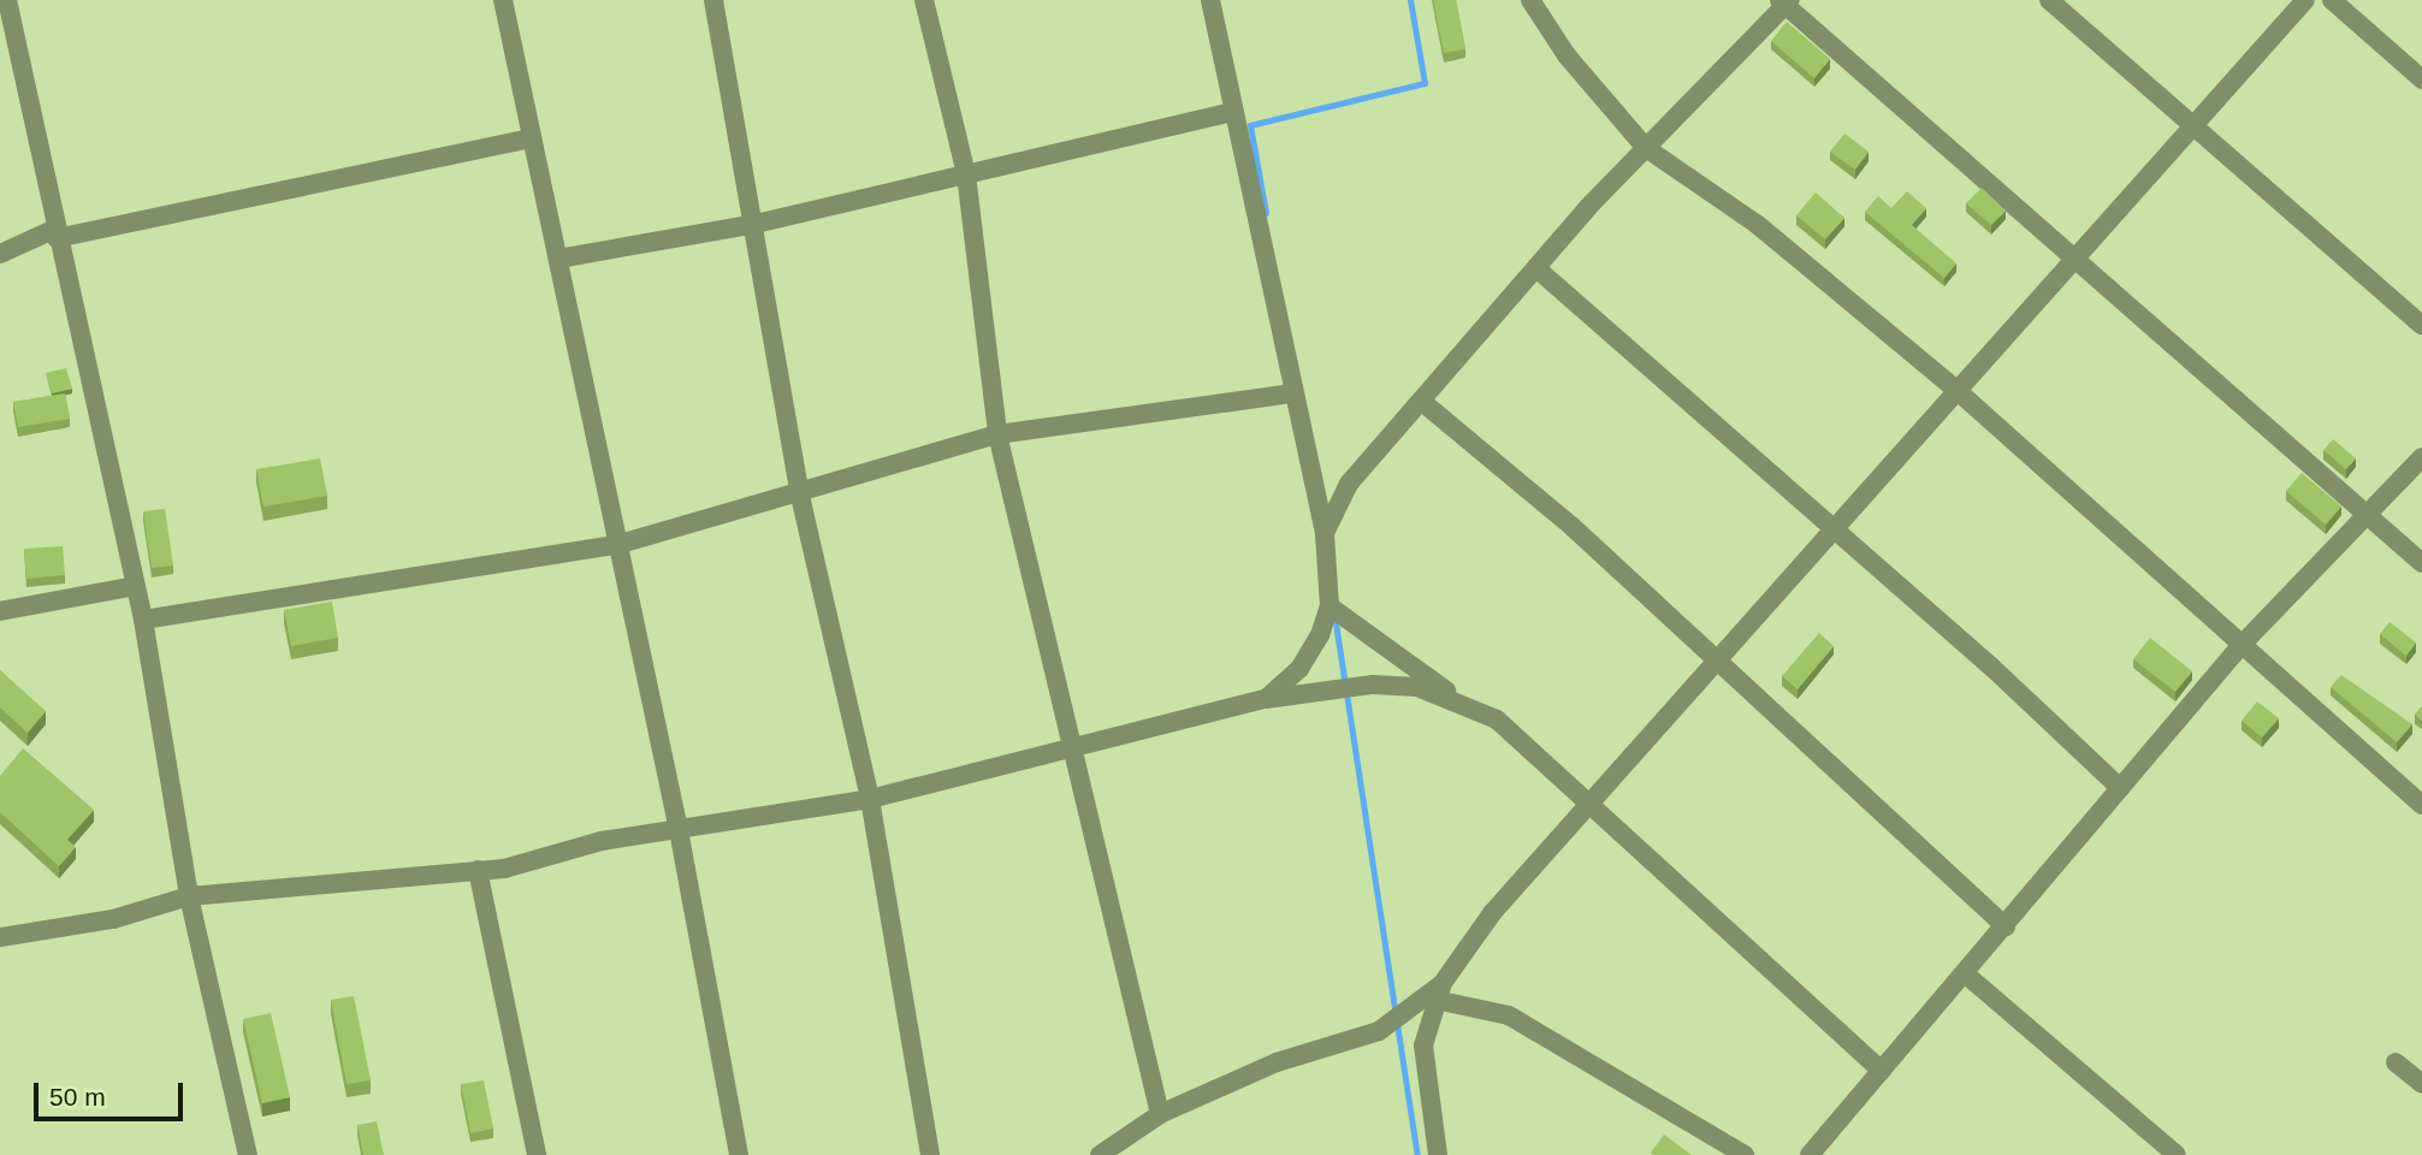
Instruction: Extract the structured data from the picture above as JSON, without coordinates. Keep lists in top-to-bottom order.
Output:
{
  "scale_bar": "50 m"
}
